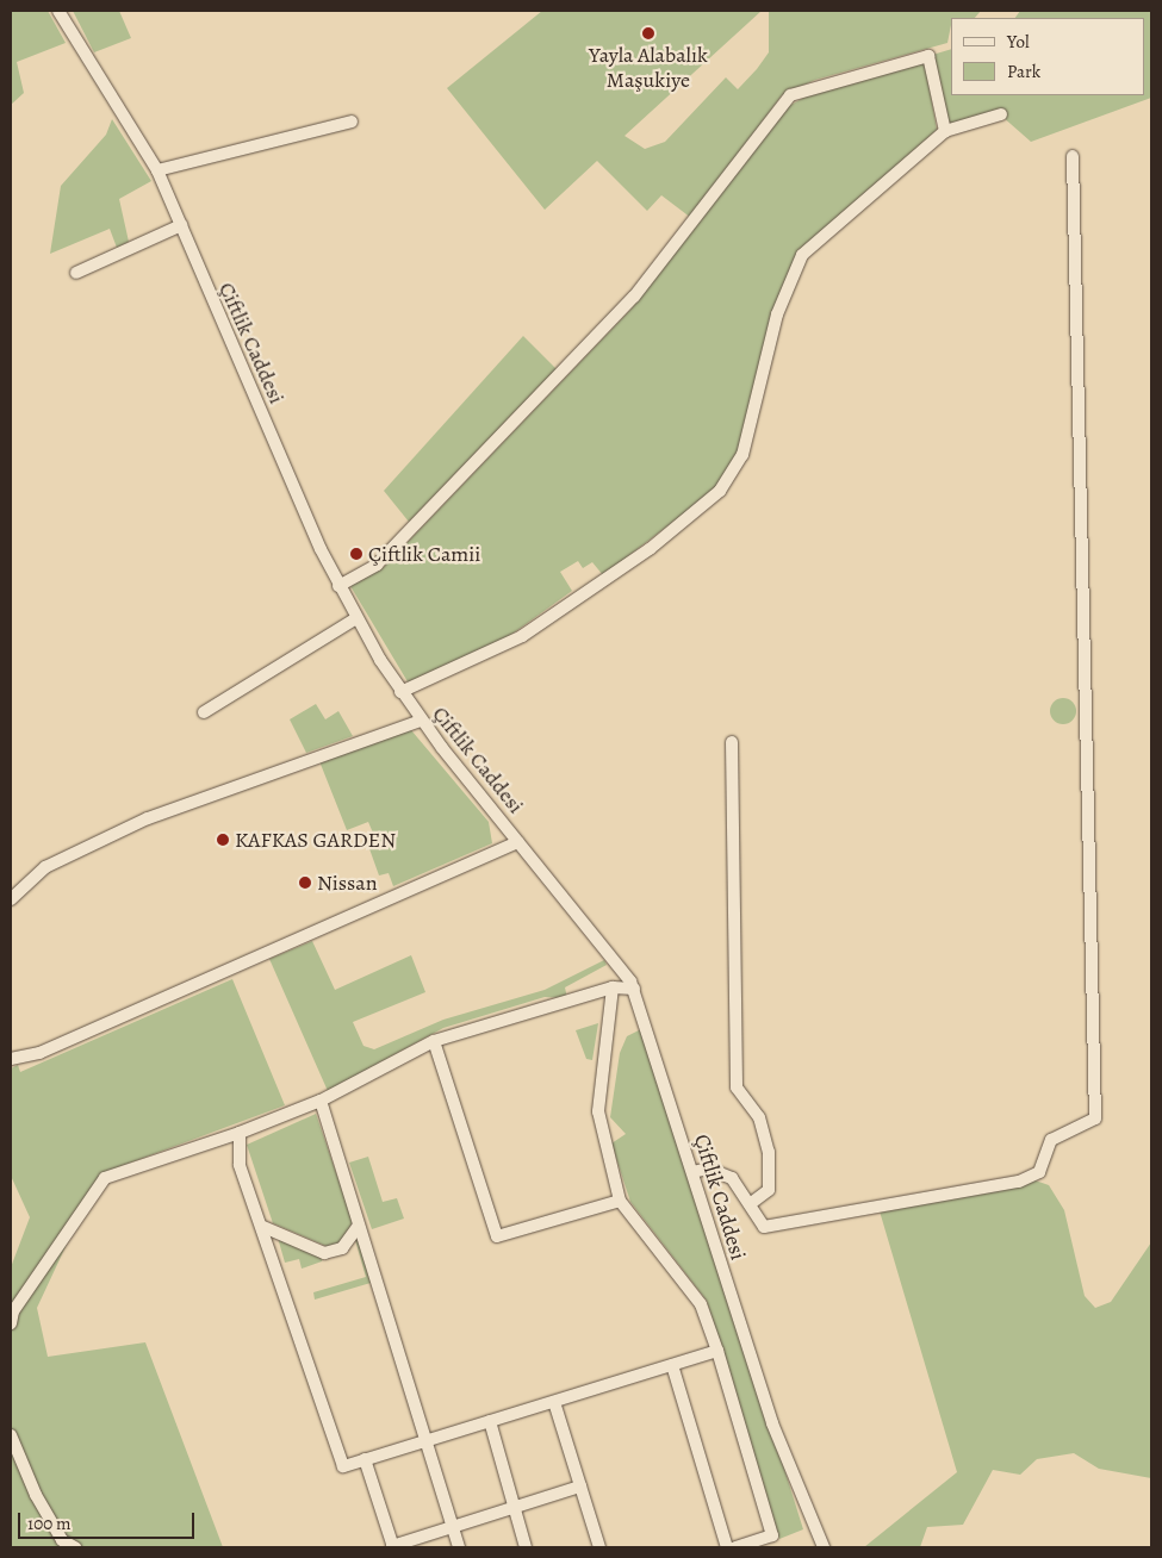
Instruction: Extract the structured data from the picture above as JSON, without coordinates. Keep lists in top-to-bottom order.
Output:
{
  "streets": {
    "street": ["Çiftlik Caddesi"]
  },
  "places": [
    "Yayla Alabalık Maşukiye",
    "Çiftlik Camii",
    "KAFKAS GARDEN",
    "Nissan"
  ],
  "legend": ["Yol", "Park"],
  "scale_bar": "100 m"
}
